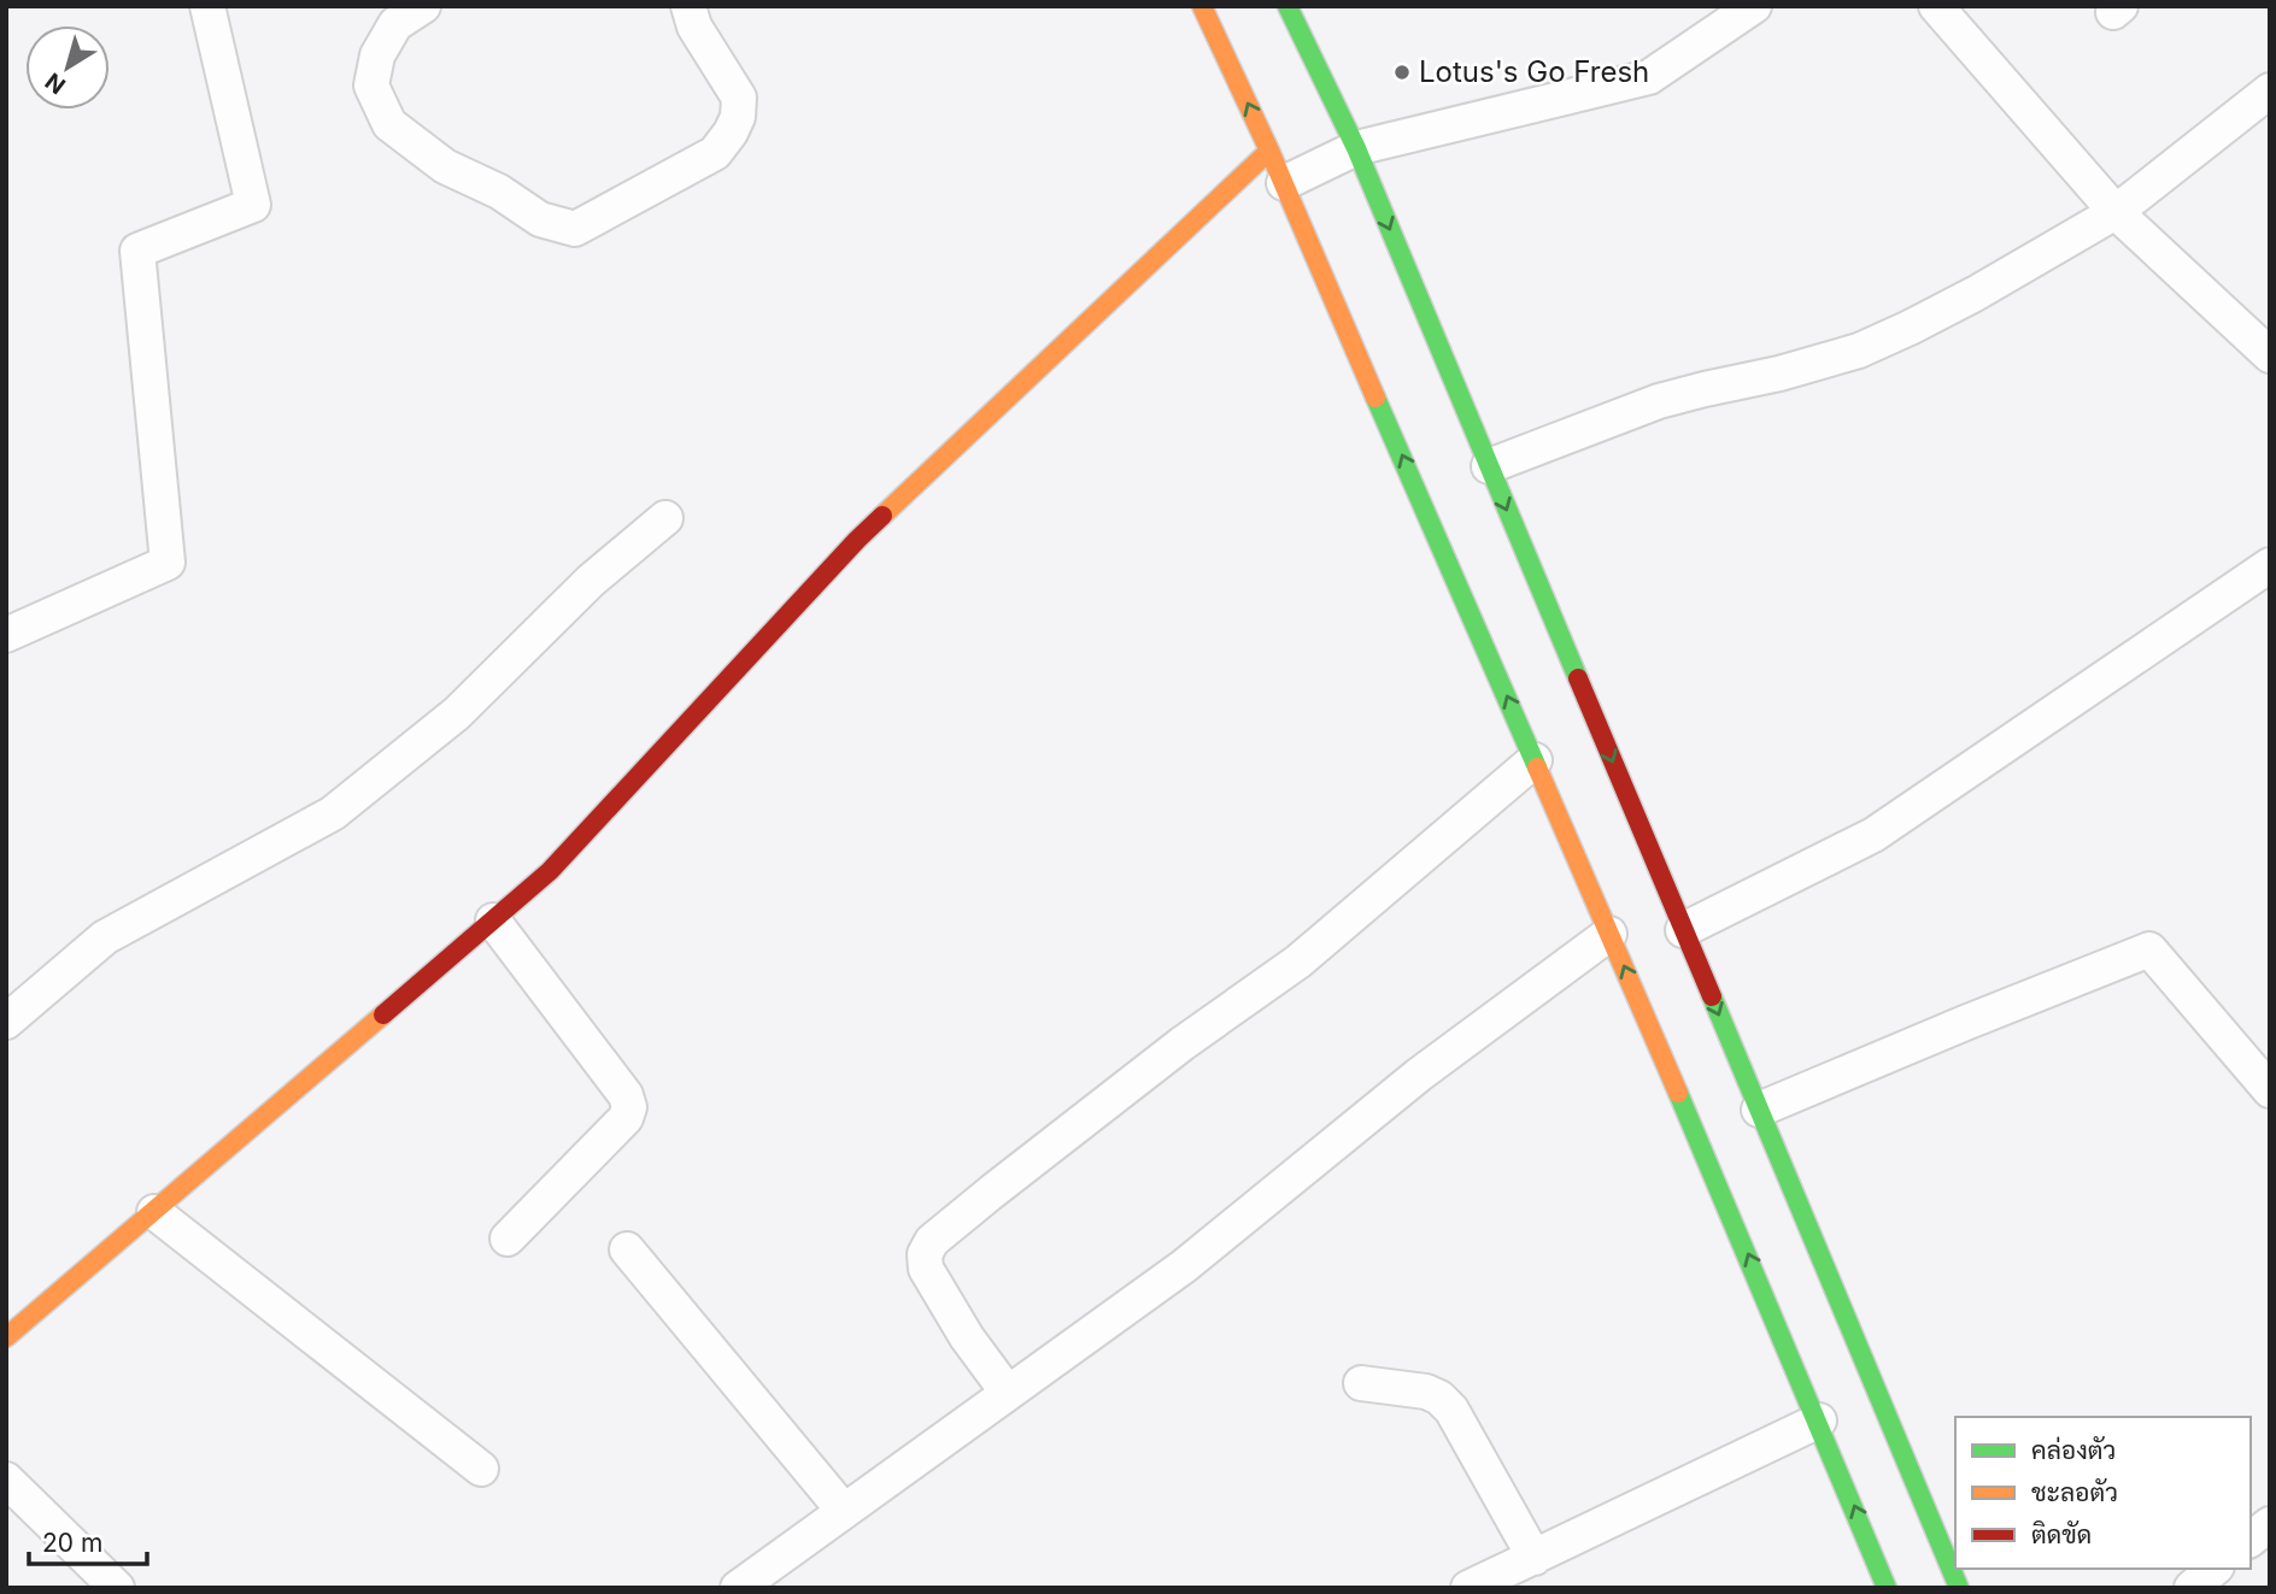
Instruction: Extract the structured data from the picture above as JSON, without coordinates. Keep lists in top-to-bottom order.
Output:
{
  "places": ["Lotus's Go Fresh"],
  "legend": ["คล่องตัว", "ชะลอตัว", "ติดขัด"],
  "scale_bar": "20 m",
  "north": "bottom left"
}
